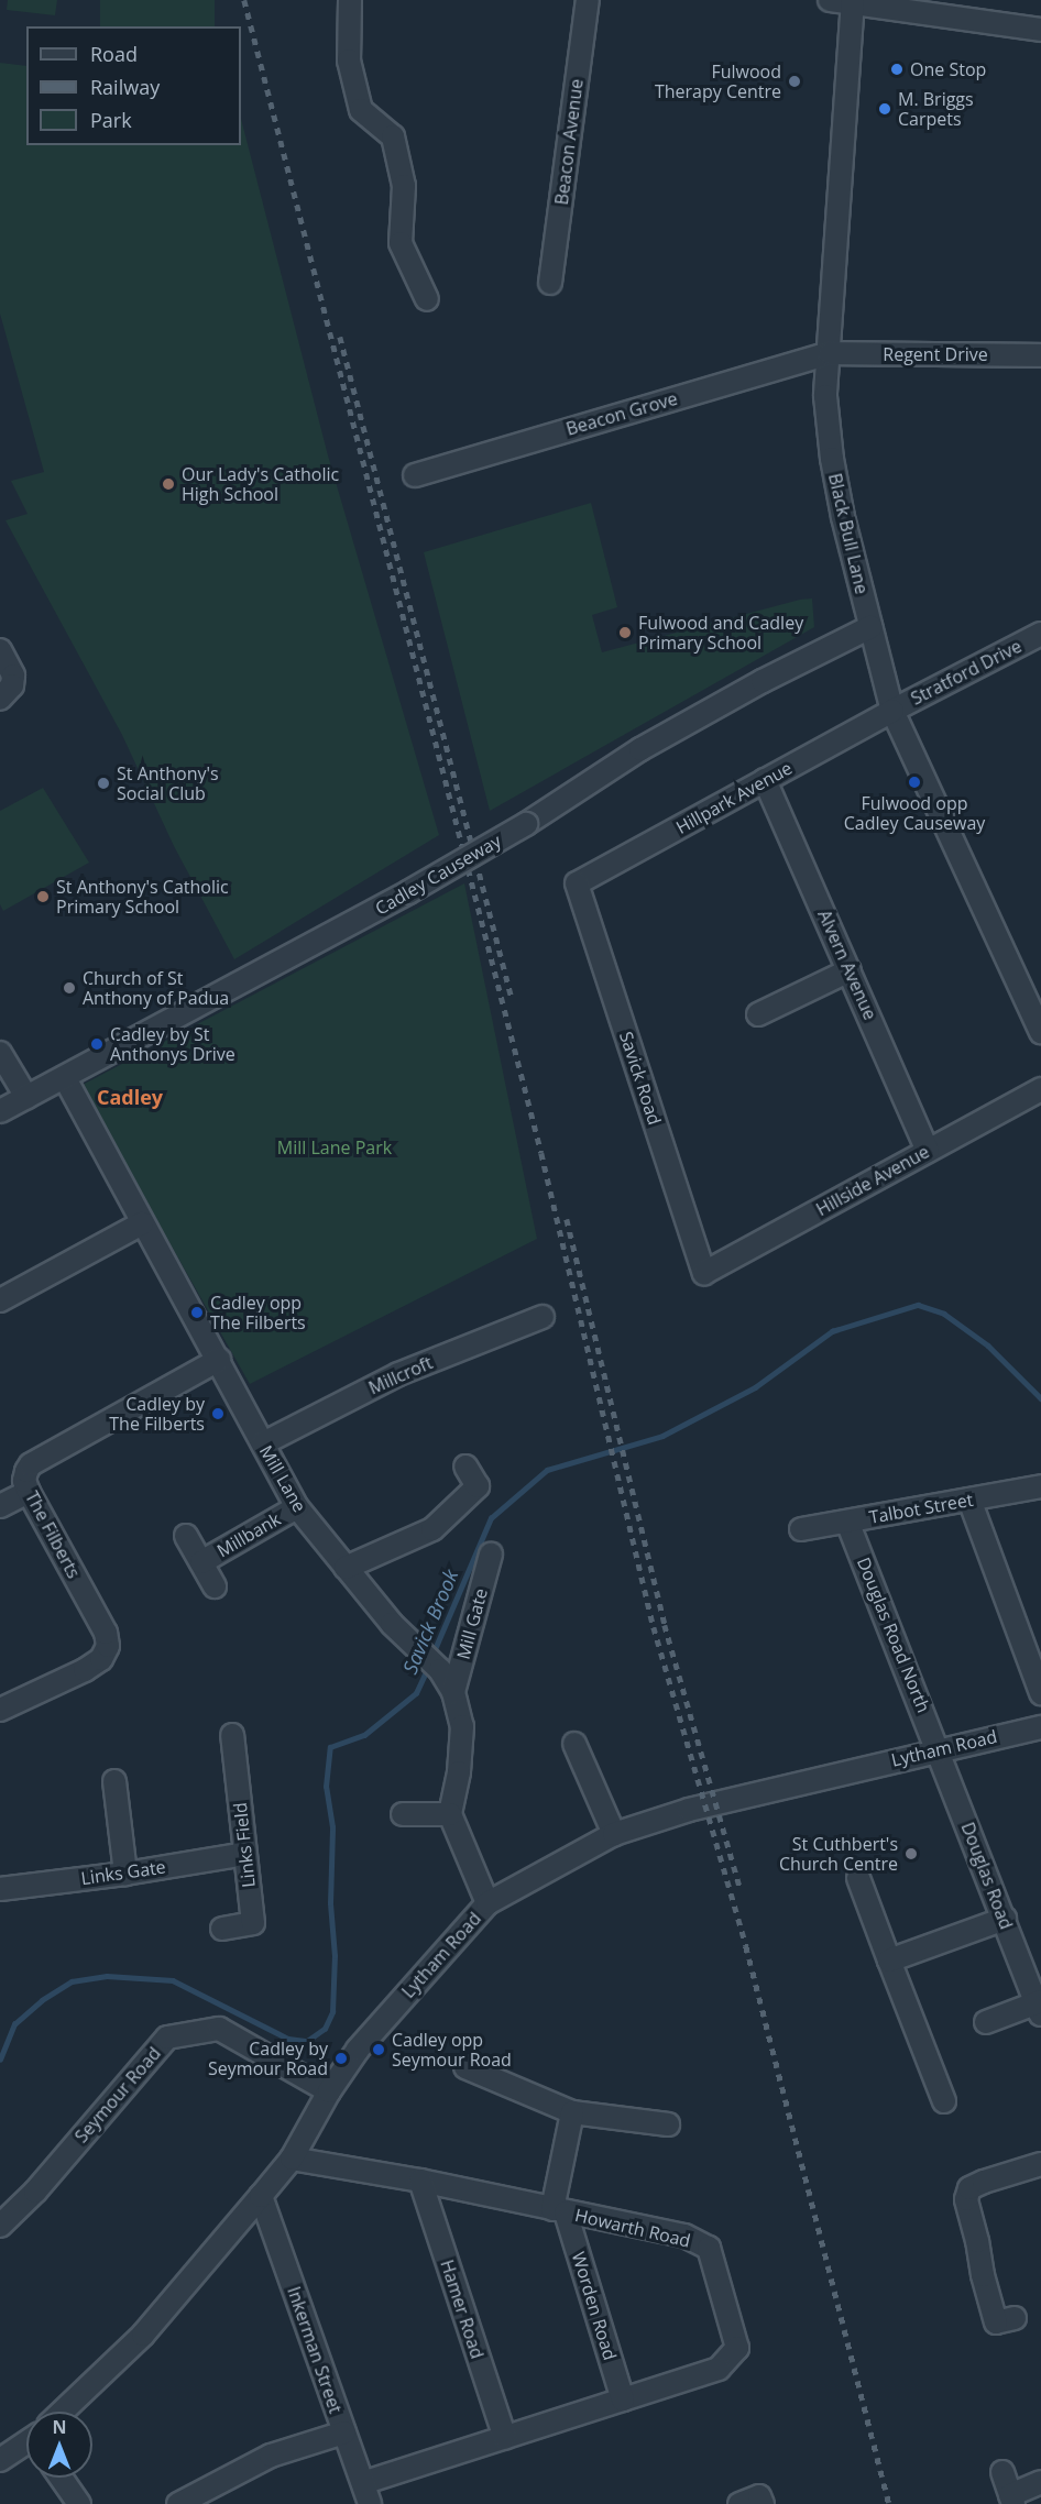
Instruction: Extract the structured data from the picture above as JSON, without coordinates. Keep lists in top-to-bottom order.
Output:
{
  "streets": {
    "street": [
      "Beacon Avenue",
      "Regent Drive",
      "Beacon Grove",
      "Black Bull Lane",
      "Stratford Drive",
      "Hillpark Avenue",
      "Cadley Causeway",
      "Alvern Avenue",
      "Savick Road",
      "Hillside Avenue",
      "Millcroft",
      "Mill Lane",
      "Talbot Street",
      "The Filberts",
      "Millbank",
      "Mill Gate",
      "Douglas Road North",
      "Lytham Road",
      "Links Field",
      "Links Gate",
      "Douglas Road",
      "Seymour Road",
      "Howarth Road",
      "Worden Road",
      "Hamer Road",
      "Inkerman Street"
    ]
  },
  "crossings": [
    ["Regent Drive", "Beacon Grove"],
    ["Regent Drive", "Black Bull Lane"],
    ["Beacon Grove", "Black Bull Lane"],
    ["Black Bull Lane", "Stratford Drive"],
    ["Black Bull Lane", "Hillpark Avenue"],
    ["Black Bull Lane", "Cadley Causeway"],
    ["Stratford Drive", "Hillpark Avenue"],
    ["Hillpark Avenue", "Alvern Avenue"],
    ["Hillpark Avenue", "Savick Road"],
    ["Cadley Causeway", "Mill Lane"],
    ["Alvern Avenue", "Hillside Avenue"],
    ["Savick Road", "Hillside Avenue"],
    ["Millcroft", "Mill Lane"],
    ["Mill Lane", "The Filberts"],
    ["Mill Lane", "Millbank"],
    ["Mill Lane", "Mill Gate"],
    ["Talbot Street", "Douglas Road North"],
    ["Douglas Road North", "Lytham Road"],
    ["Douglas Road North", "Douglas Road"],
    ["Lytham Road", "Douglas Road"],
    ["Lytham Road", "Seymour Road"],
    ["Lytham Road", "Howarth Road"],
    ["Lytham Road", "Inkerman Street"],
    ["Links Field", "Links Gate"],
    ["Howarth Road", "Worden Road"],
    ["Howarth Road", "Hamer Road"],
    ["Howarth Road", "Inkerman Street"]
  ],
  "districts": ["Cadley"],
  "water": ["Savick Brook"],
  "parks": ["Mill Lane Park"],
  "places": [
    "One Stop",
    "Fulwood Therapy Centre",
    "M. Briggs Carpets",
    "Our Lady's Catholic High School",
    "Fulwood and Cadley Primary School",
    "Fulwood opp Cadley Causeway",
    "St Anthony's Social Club",
    "St Anthony's Catholic Primary School",
    "Church of St Anthony of Padua",
    "Cadley by St Anthonys Drive",
    "Cadley opp The Filberts",
    "Cadley by The Filberts",
    "St Cuthbert's Church Centre",
    "Cadley opp Seymour Road",
    "Cadley by Seymour Road"
  ],
  "legend": ["Road", "Railway", "Park"],
  "north": "top"
}
